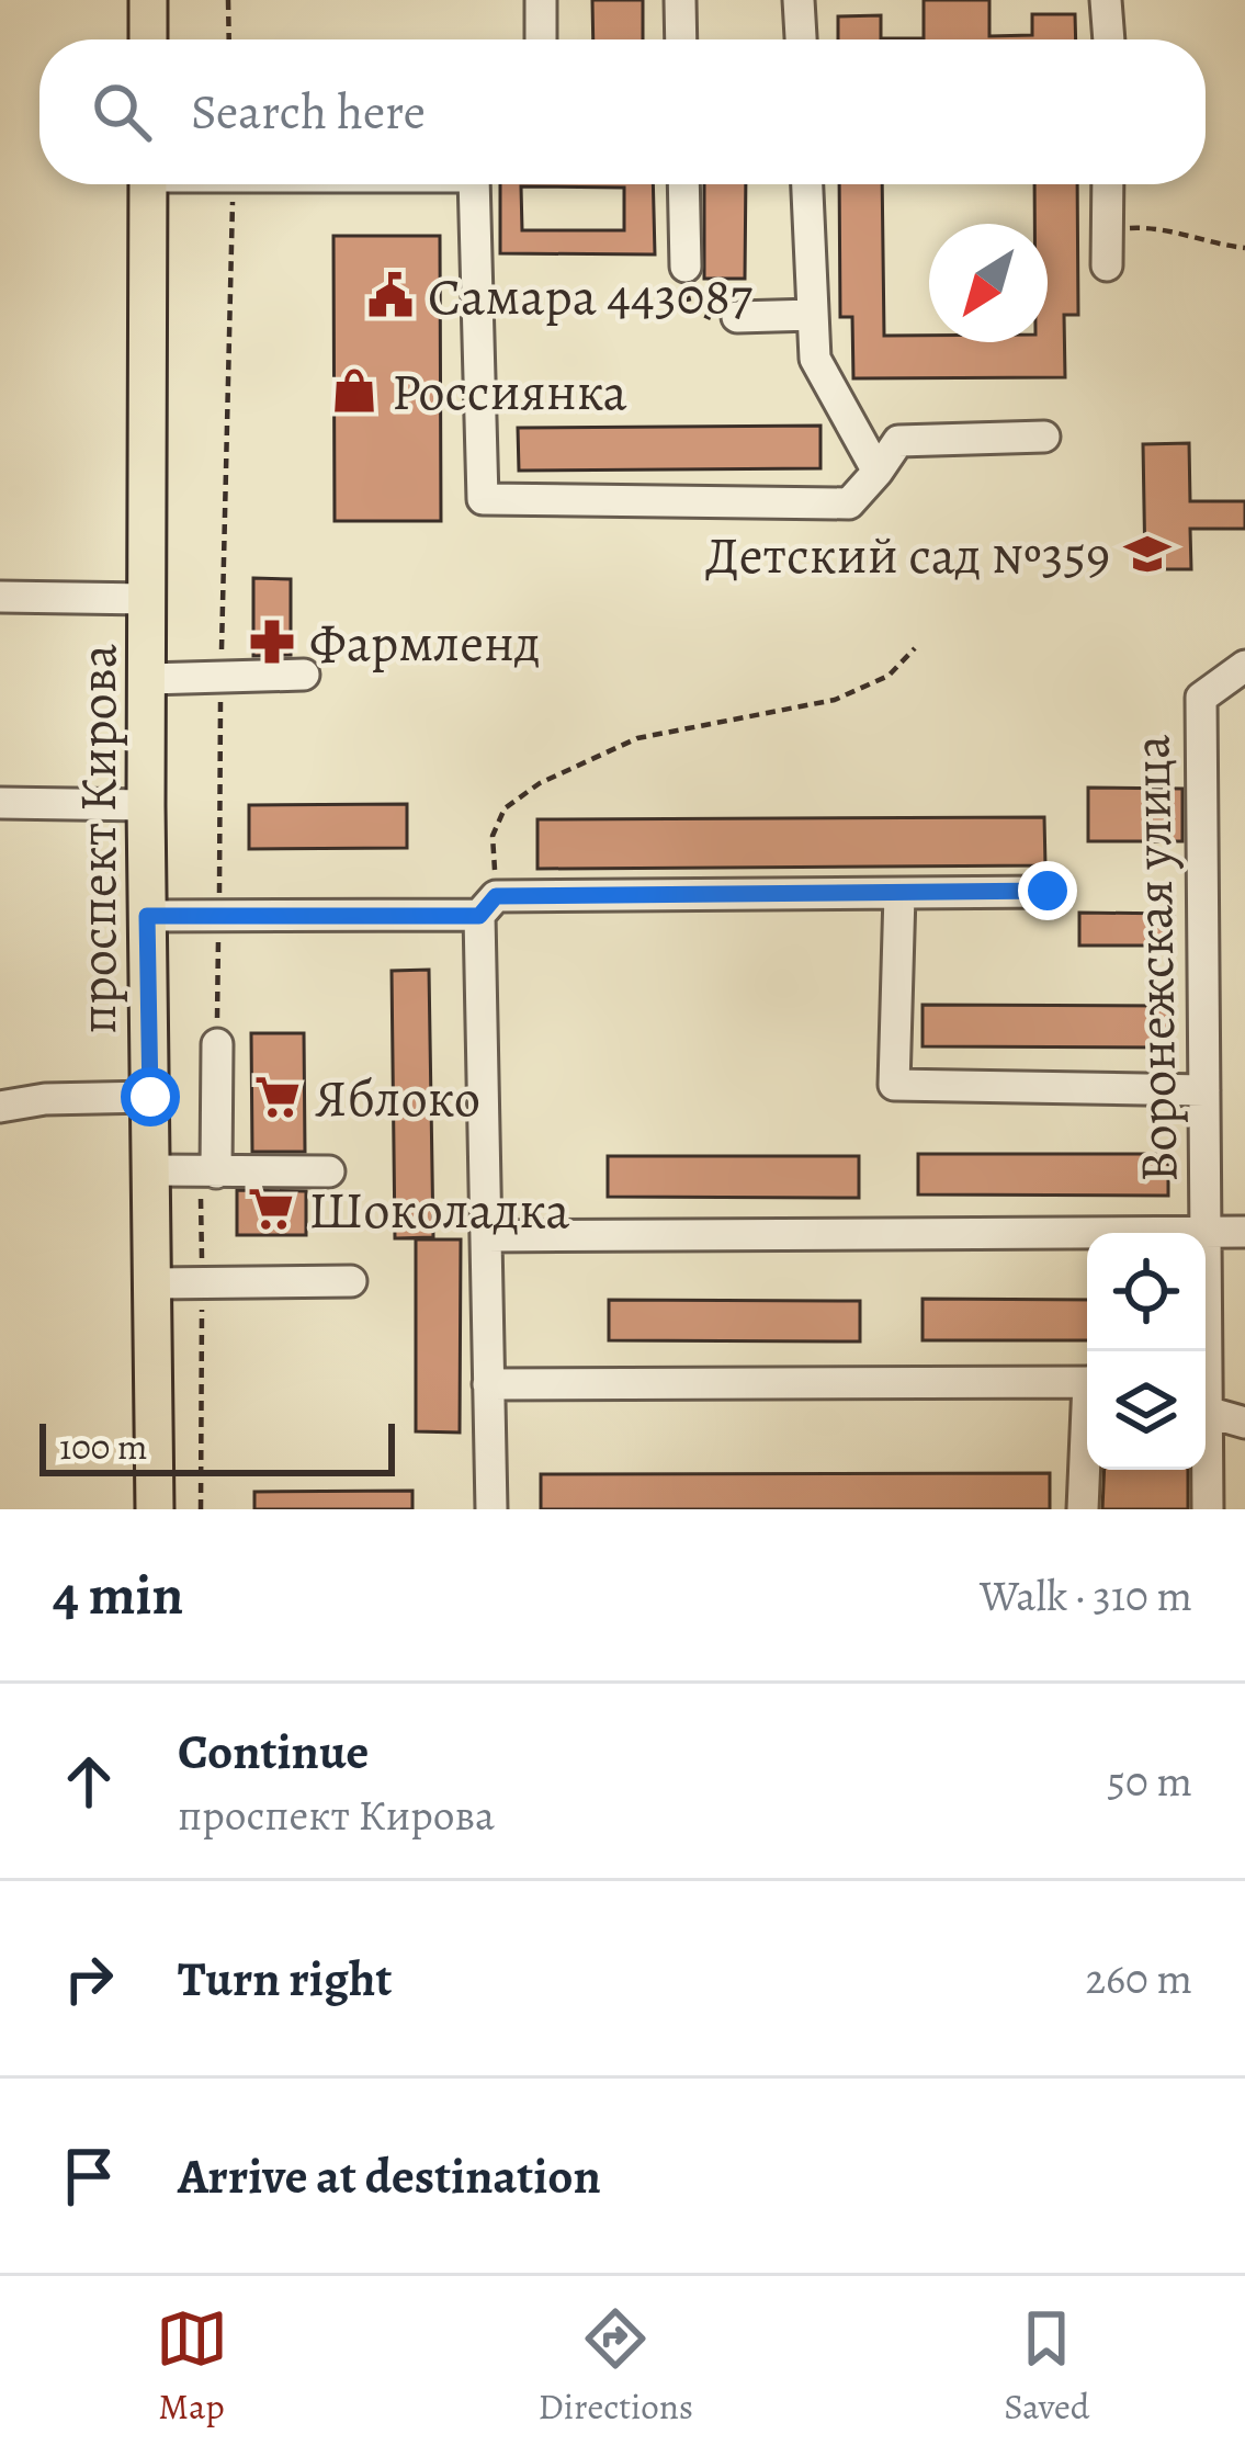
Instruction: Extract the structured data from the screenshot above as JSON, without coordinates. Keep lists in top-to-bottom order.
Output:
{
  "streets": {
    "main road": ["проспект Кирова"],
    "street": ["Воронежская улица"]
  },
  "places": {
    "public building": ["Самара 443087"],
    "shop": ["Россиянка"],
    "school or university": ["Детский сад №359"],
    "pharmacy": ["Фармленд"],
    "supermarket": ["Яблоко", "Шоколадка"]
  },
  "scale_bar": "100 m",
  "north": "bottom left",
  "page": {
    "search": "Search here",
    "scale": "100 m",
    "heading": ["4 min", "Walk · 310 m"],
    "list": [
      ["Continue", "проспект Кирова", "50 m"],
      ["Turn right", "260 m"],
      "Arrive at destination"
    ],
    "nav": ["Map", "Directions", "Saved"]
  }
}
